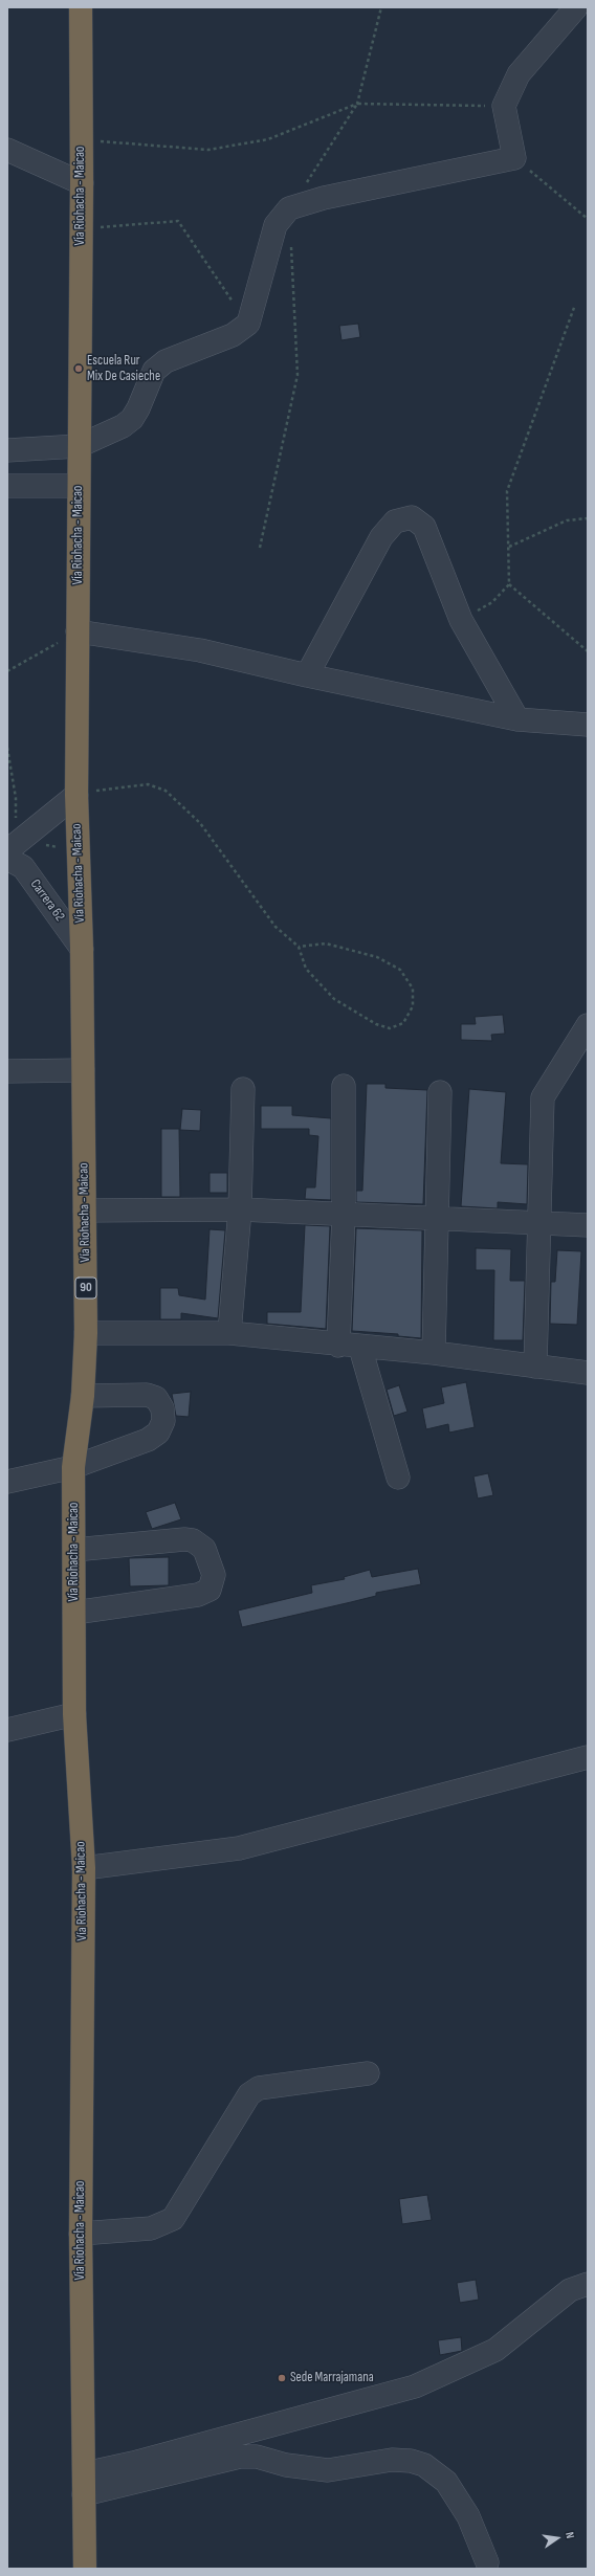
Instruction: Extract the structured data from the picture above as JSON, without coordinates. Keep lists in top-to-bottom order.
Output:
{
  "streets": {
    "highway": ["Vía Riohacha - Maicao", "90"],
    "street": ["Carrera 62"]
  },
  "crossings": [
    ["Vía Riohacha - Maicao", "Carrera 62"]
  ],
  "places": ["Escuela Rur Mix De Casieche", "Sede Marrajamana"],
  "north": "right"
}
